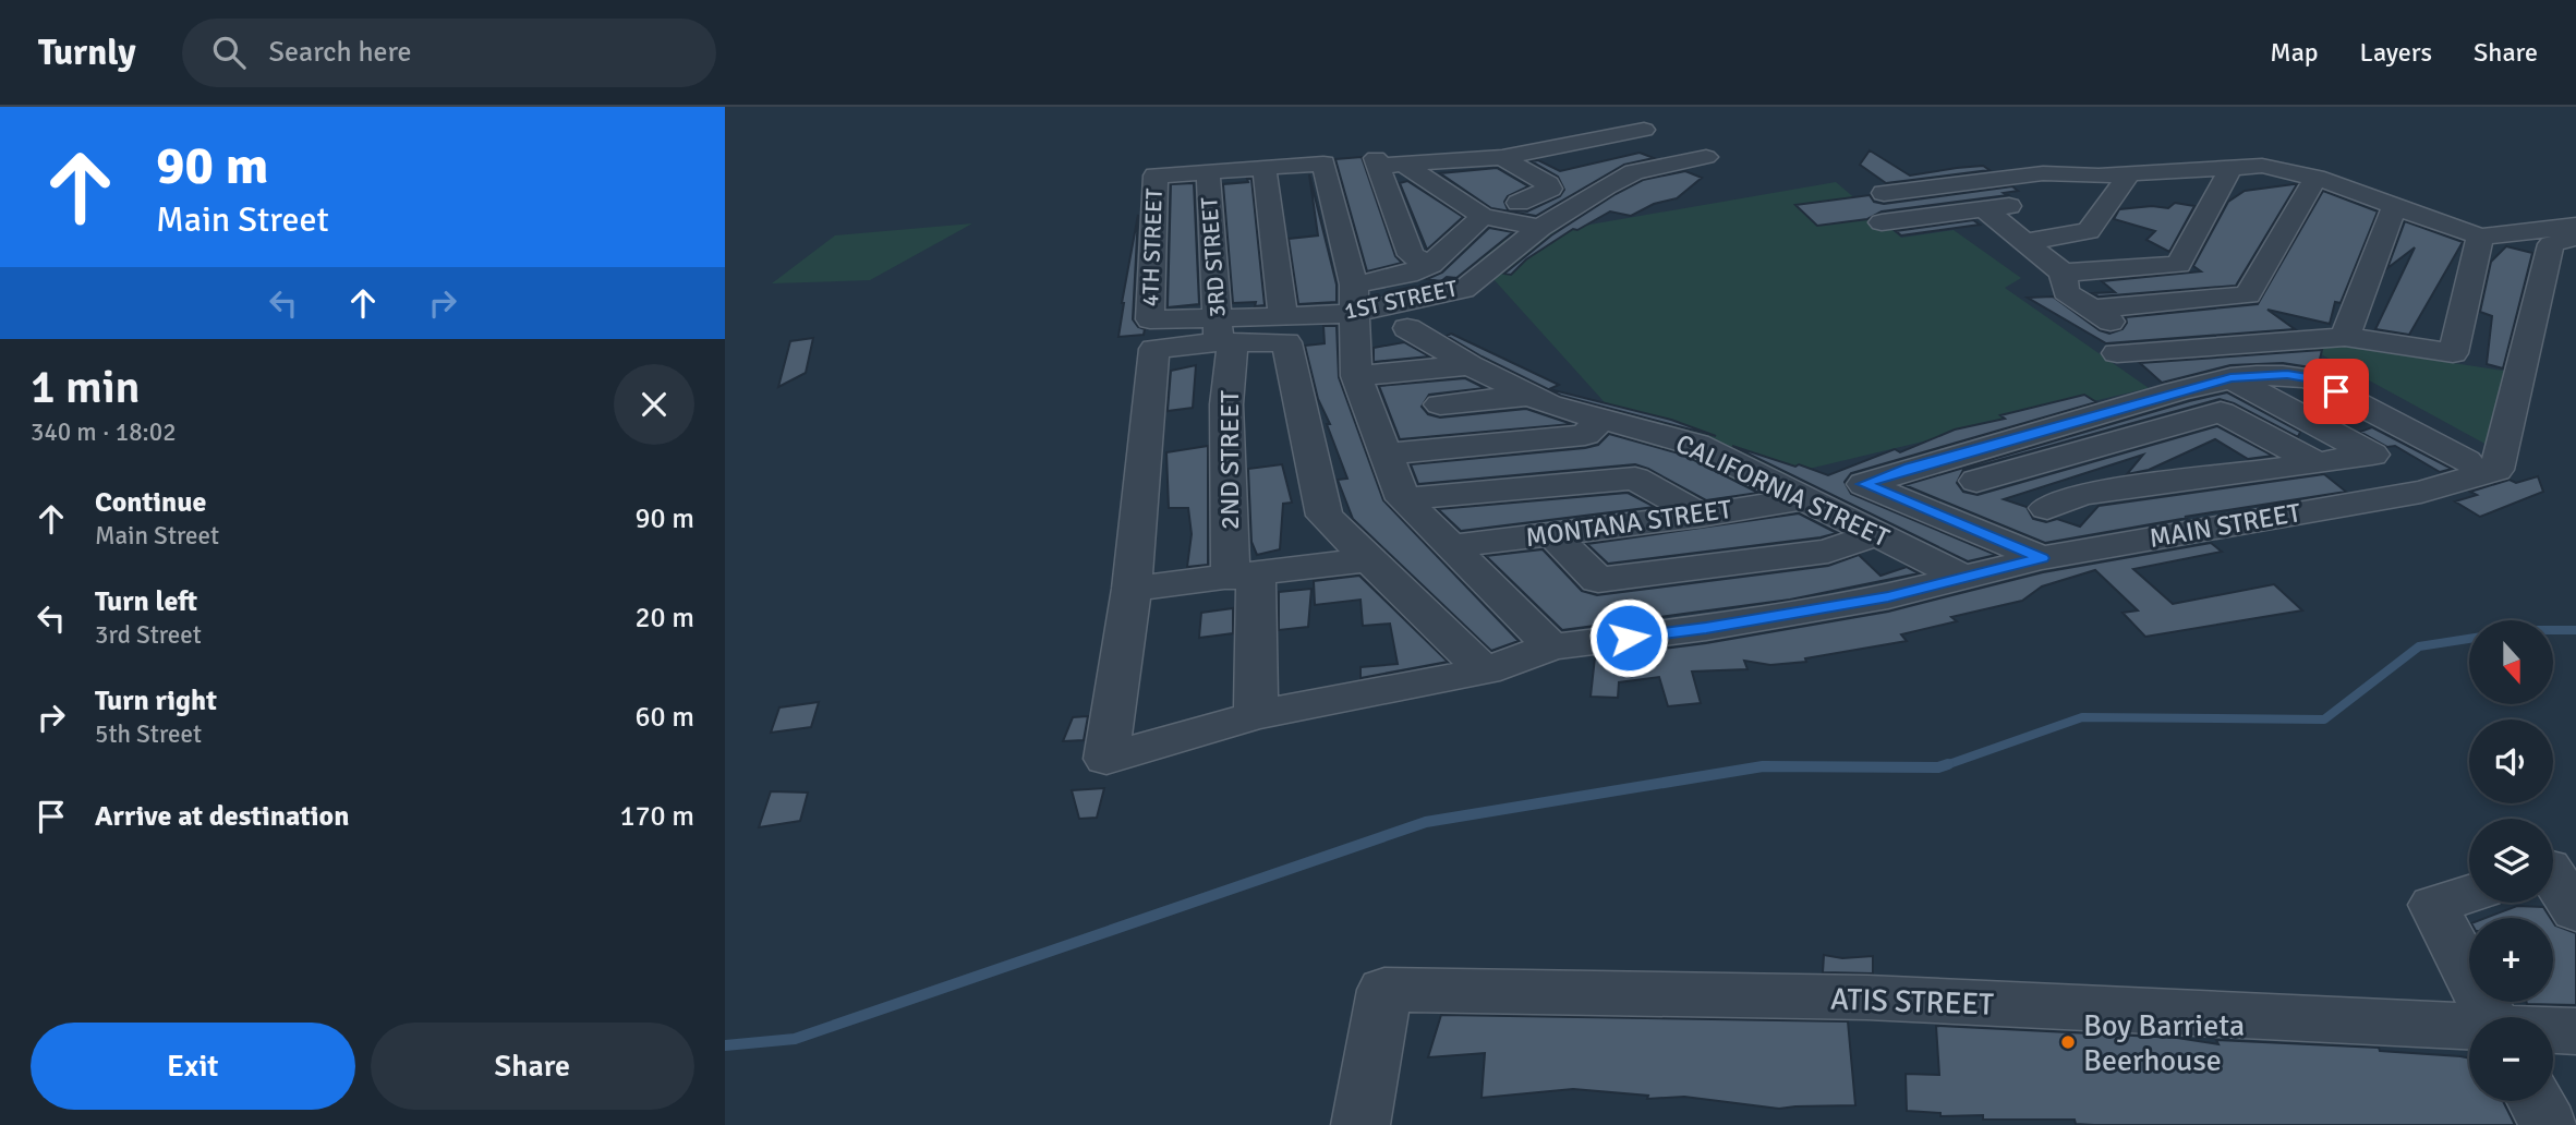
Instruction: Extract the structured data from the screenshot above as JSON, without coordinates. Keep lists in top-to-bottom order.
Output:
{
  "streets": {
    "street": [
      "4TH STREET",
      "3RD STREET",
      "1ST STREET",
      "2ND STREET",
      "CALIFORNIA STREET",
      "MONTANA STREET",
      "MAIN STREET",
      "ATIS STREET"
    ]
  },
  "crossings": [
    ["4TH STREET", "3RD STREET"],
    ["4TH STREET", "1ST STREET"],
    ["3RD STREET", "1ST STREET"],
    ["3RD STREET", "2ND STREET"],
    ["1ST STREET", "2ND STREET"],
    ["2ND STREET", "MAIN STREET"],
    ["CALIFORNIA STREET", "MONTANA STREET"],
    ["CALIFORNIA STREET", "MAIN STREET"]
  ],
  "places": ["Boy Barrieta Beerhouse"],
  "north": "bottom",
  "page": {
    "header": "Turnly",
    "search": "Search here",
    "nav": ["Map", "Layers", "Share"],
    "turn": ["90 m", "Main Street"],
    "heading": ["1 min", "340 m · 18:02"],
    "list": [
      {
        "name": "Continue",
        "note": "Main Street",
        "value": "90 m"
      },
      {
        "name": "Turn left",
        "note": "3rd Street",
        "value": "20 m"
      },
      {
        "name": "Turn right",
        "note": "5th Street",
        "value": "60 m"
      },
      {
        "name": "Arrive at destination",
        "value": "170 m"
      }
    ],
    "map_buttons": ["+", "−"],
    "buttons": ["Exit", "Share"]
  }
}
